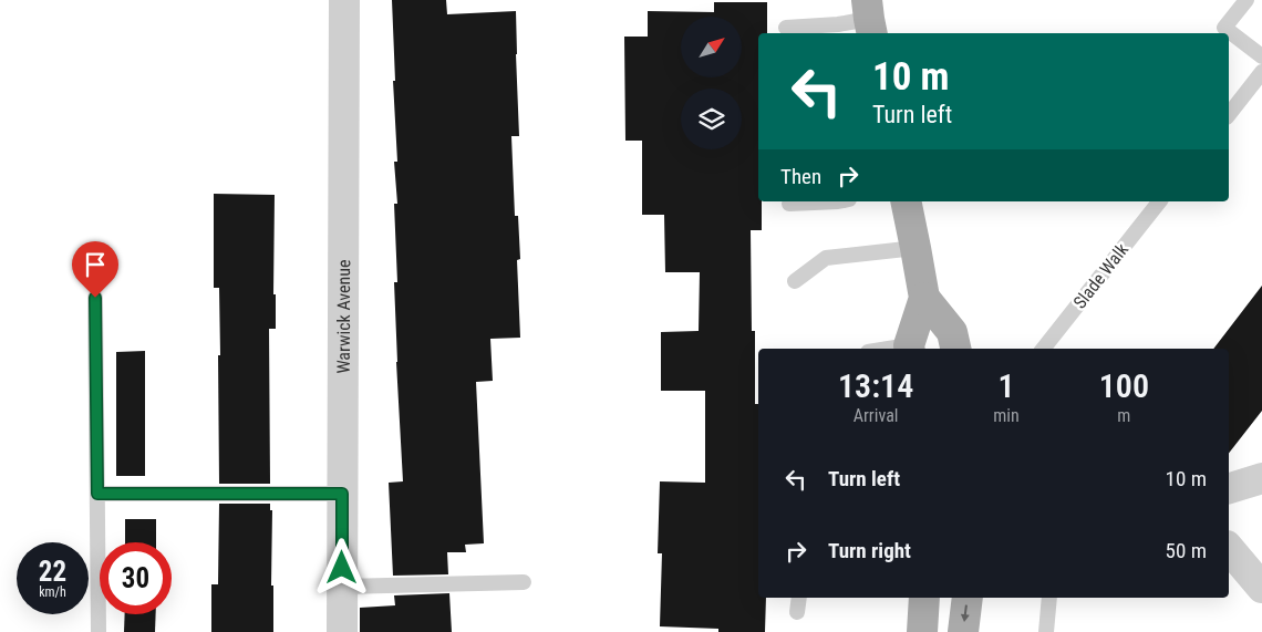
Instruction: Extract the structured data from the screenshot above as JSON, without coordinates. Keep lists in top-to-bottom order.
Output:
{
  "streets": {
    "street": ["Warwick Avenue"],
    "lane": ["Slade Walk"]
  },
  "north": "top right",
  "page": {
    "turn": ["10 m", "Turn left"],
    "then": "Then",
    "eta": [
      "13:14",
      "Arrival",
      "1",
      "min",
      "100",
      "m"
    ],
    "list": [
      {
        "name": "Turn left",
        "value": "10 m"
      },
      {
        "name": "Turn right",
        "value": "50 m"
      }
    ],
    "speed": "22 km/h",
    "limit": "30"
  }
}
